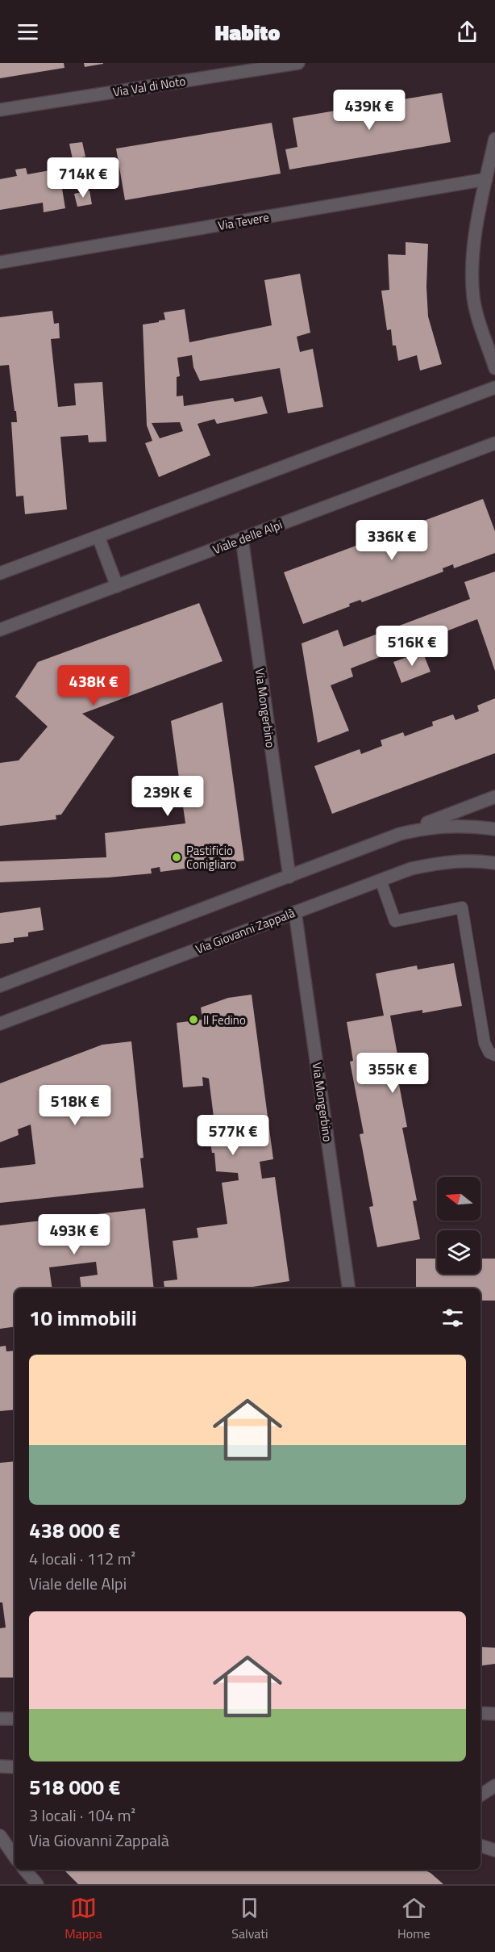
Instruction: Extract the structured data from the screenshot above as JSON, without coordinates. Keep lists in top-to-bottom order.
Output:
{
  "streets": {
    "street": [
      "Via Val di Noto",
      "Via Tevere",
      "Viale delle Alpi",
      "Via Mongerbino",
      "Via Giovanni Zappalà"
    ]
  },
  "crossings": [
    ["Viale delle Alpi", "Via Mongerbino"],
    ["Via Mongerbino", "Via Giovanni Zappalà"]
  ],
  "places": ["Pastificio Conigliaro", "Il Fedino"],
  "north": "left",
  "page": {
    "header": "Habito",
    "price": [
      "439K €",
      "714K €",
      "336K €",
      "516K €",
      "438K €",
      "239K €",
      "355K €",
      "518K €",
      "577K €",
      "493K €"
    ],
    "heading": "10 immobili",
    "list": [
      {
        "name": "438 000 €",
        "note": "4 locali · 112 m² · Viale delle Alpi"
      },
      {
        "name": "518 000 €",
        "note": "3 locali · 104 m² · Via Giovanni Zappalà"
      }
    ],
    "tabs": ["Mappa", "Salvati", "Home"]
  }
}
